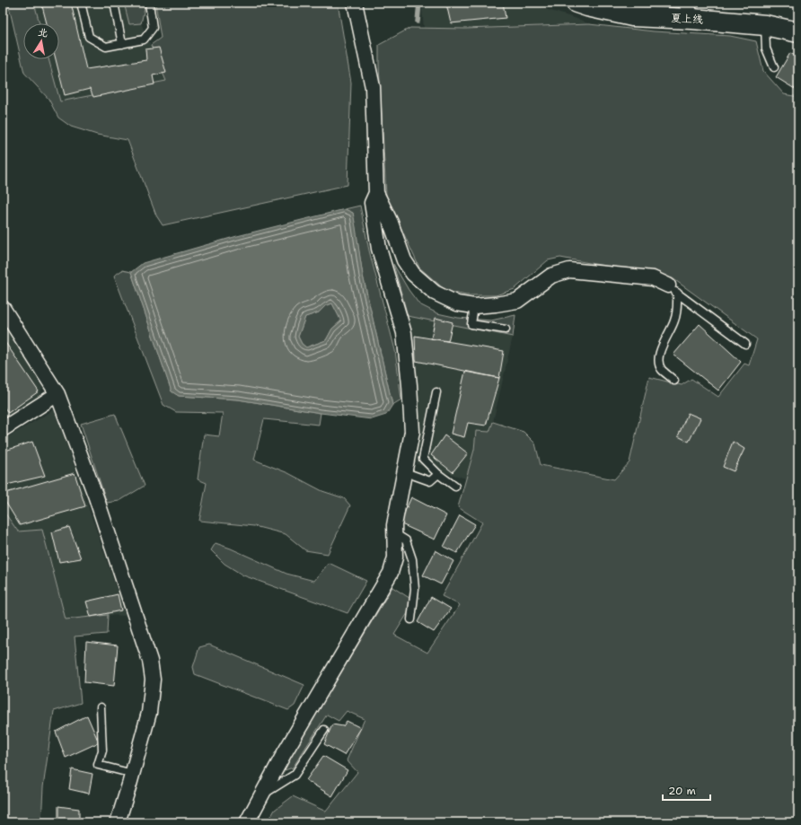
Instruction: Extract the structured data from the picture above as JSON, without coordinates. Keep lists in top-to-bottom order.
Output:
{
  "streets": {
    "street": ["夏上线"]
  },
  "scale_bar": "20 m",
  "north": "top"
}
